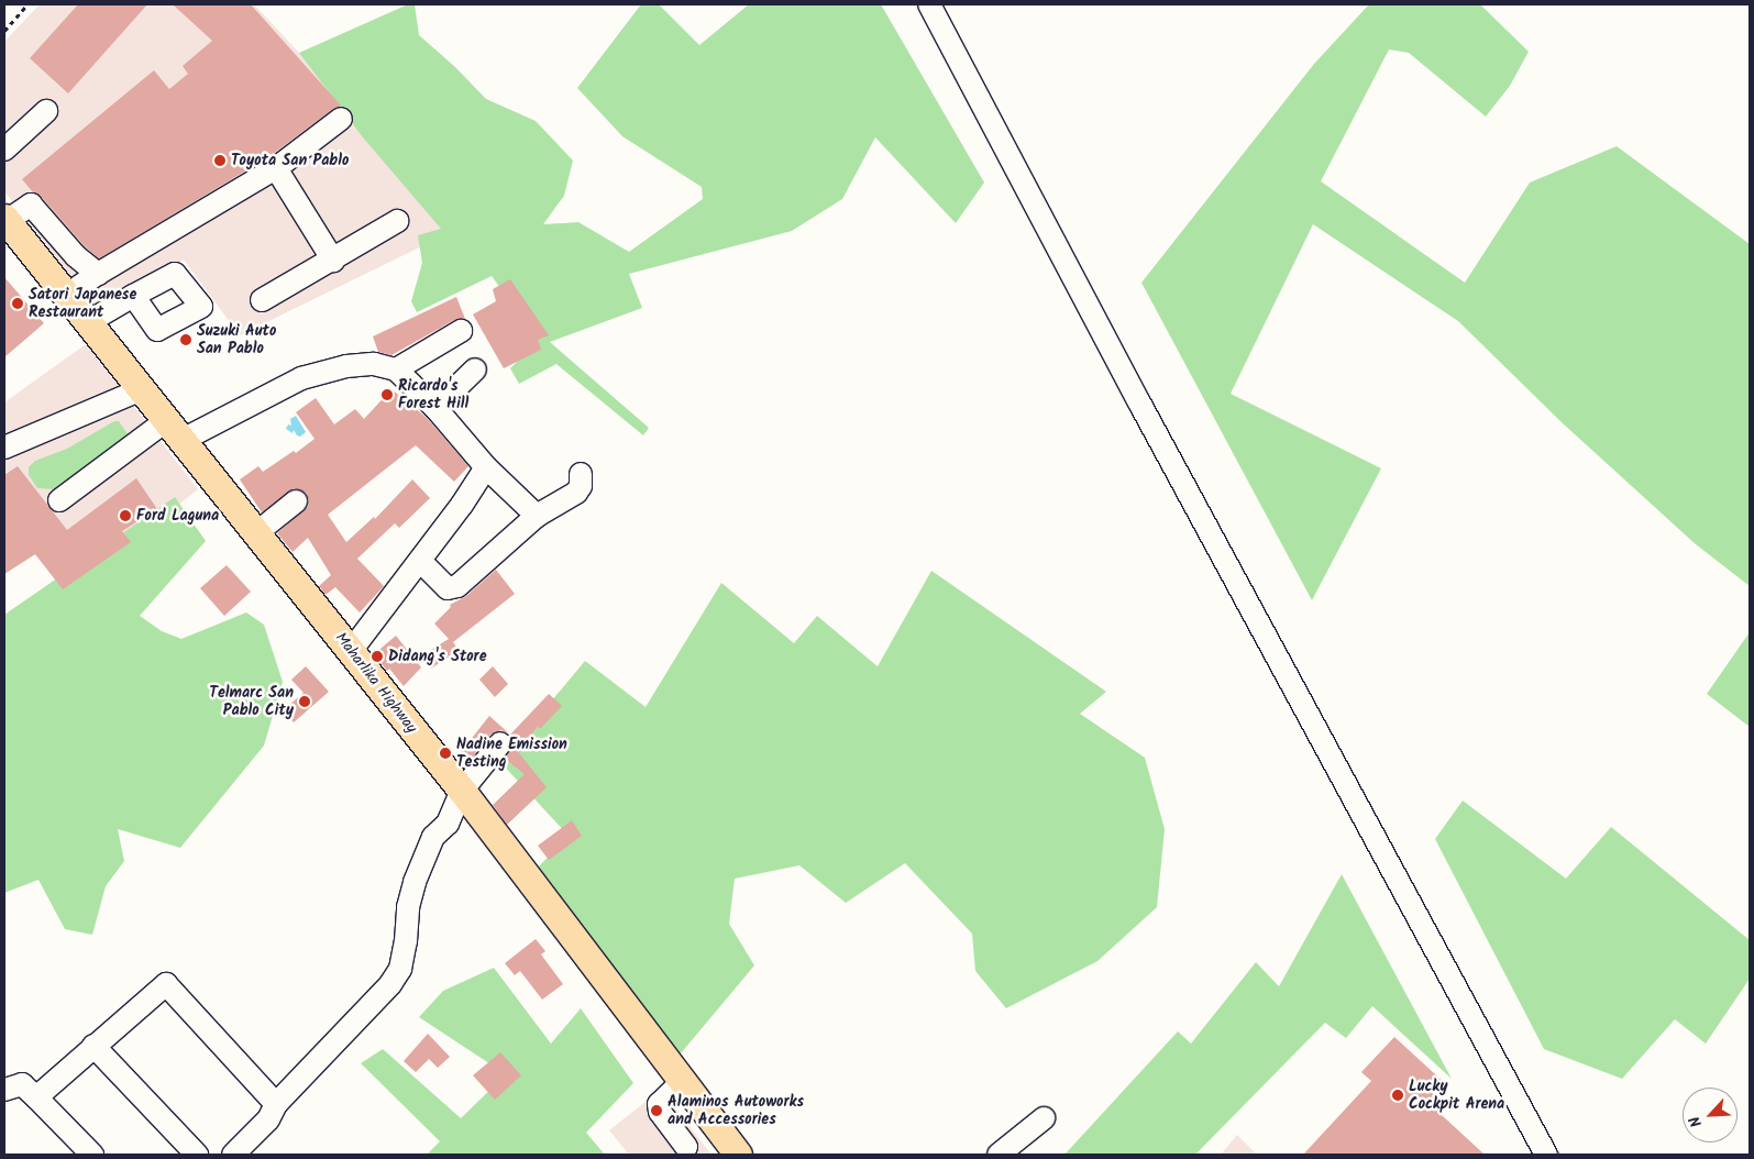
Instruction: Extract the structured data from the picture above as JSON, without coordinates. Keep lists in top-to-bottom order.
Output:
{
  "streets": {
    "main road": ["Maharlika Highway"]
  },
  "places": [
    "Toyota San Pablo",
    "Satori Japanese Restaurant",
    "Suzuki Auto San Pablo",
    "Ricardo's Forest Hill",
    "Ford Laguna",
    "Didang's Store",
    "Telmarc San Pablo City",
    "Nadine Emission Testing",
    "Lucky Cockpit Arena",
    "Alaminos Autoworks and Accessories"
  ],
  "north": "bottom left"
}
